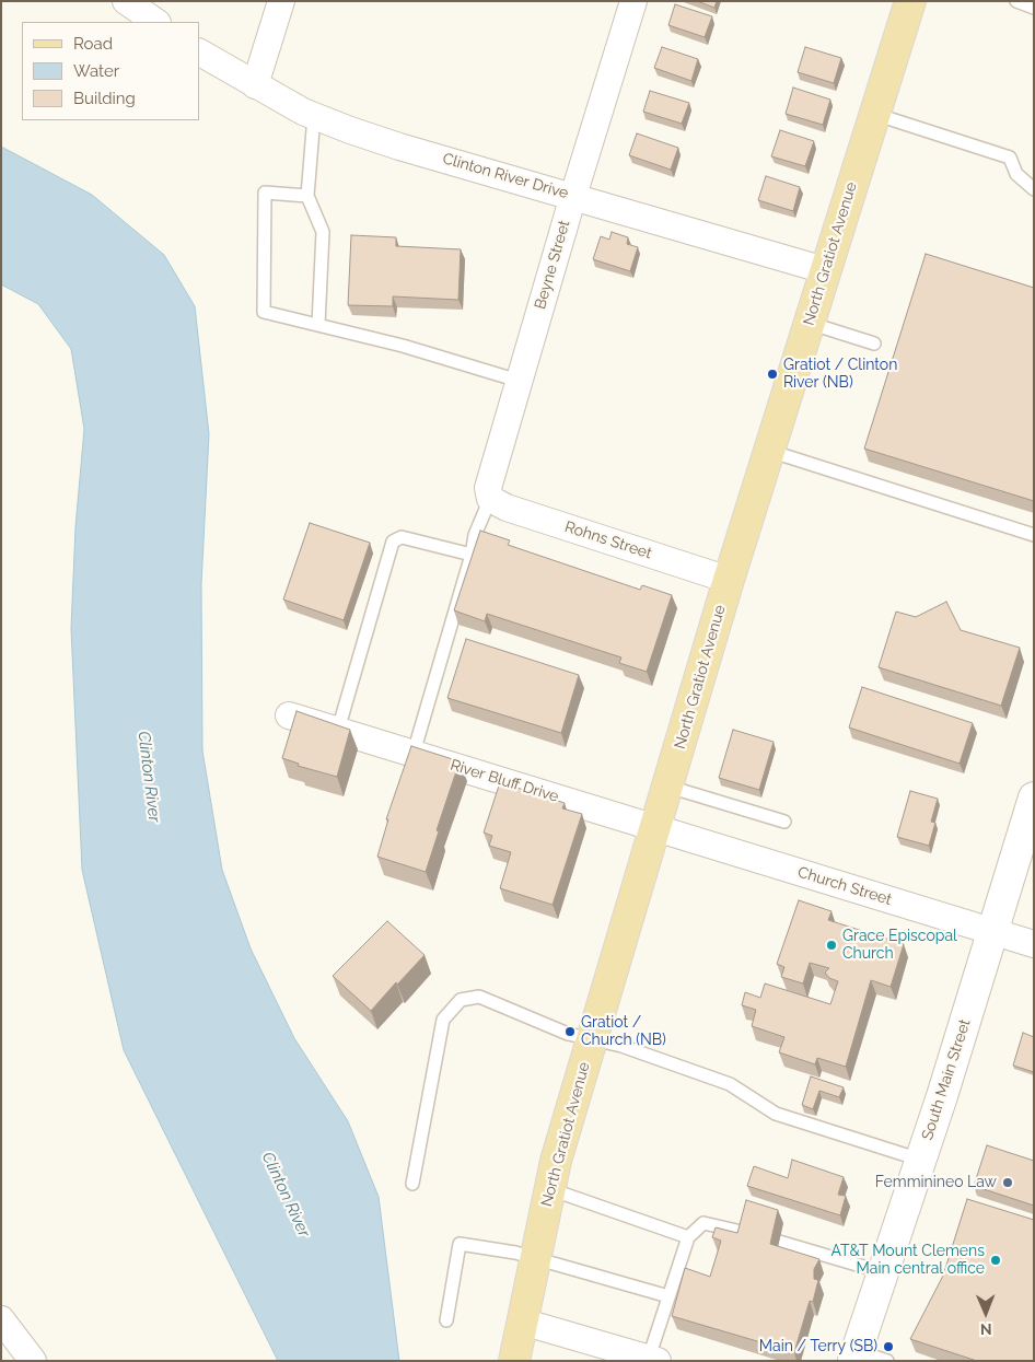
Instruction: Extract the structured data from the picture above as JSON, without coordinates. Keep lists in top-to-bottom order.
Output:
{
  "streets": {
    "main road": ["North Gratiot Avenue"],
    "street": [
      "Clinton River Drive",
      "Beyne Street",
      "Rohns Street",
      "River Bluff Drive",
      "Church Street",
      "South Main Street"
    ]
  },
  "crossings": [
    ["Clinton River Drive", "North Gratiot Avenue"],
    ["Clinton River Drive", "Beyne Street"],
    ["North Gratiot Avenue", "Rohns Street"],
    ["North Gratiot Avenue", "River Bluff Drive"],
    ["North Gratiot Avenue", "Church Street"],
    ["Beyne Street", "Rohns Street"],
    ["River Bluff Drive", "Church Street"],
    ["Church Street", "South Main Street"]
  ],
  "water": ["Clinton River"],
  "places": [
    "Gratiot / Clinton River (NB)",
    "Grace Episcopal Church",
    "Gratiot / Church (NB)",
    "Femminineo Law",
    "AT&T Mount Clemens Main central office",
    "Main / Terry (SB)"
  ],
  "legend": ["Road", "Water", "Building"],
  "north": "bottom"
}
